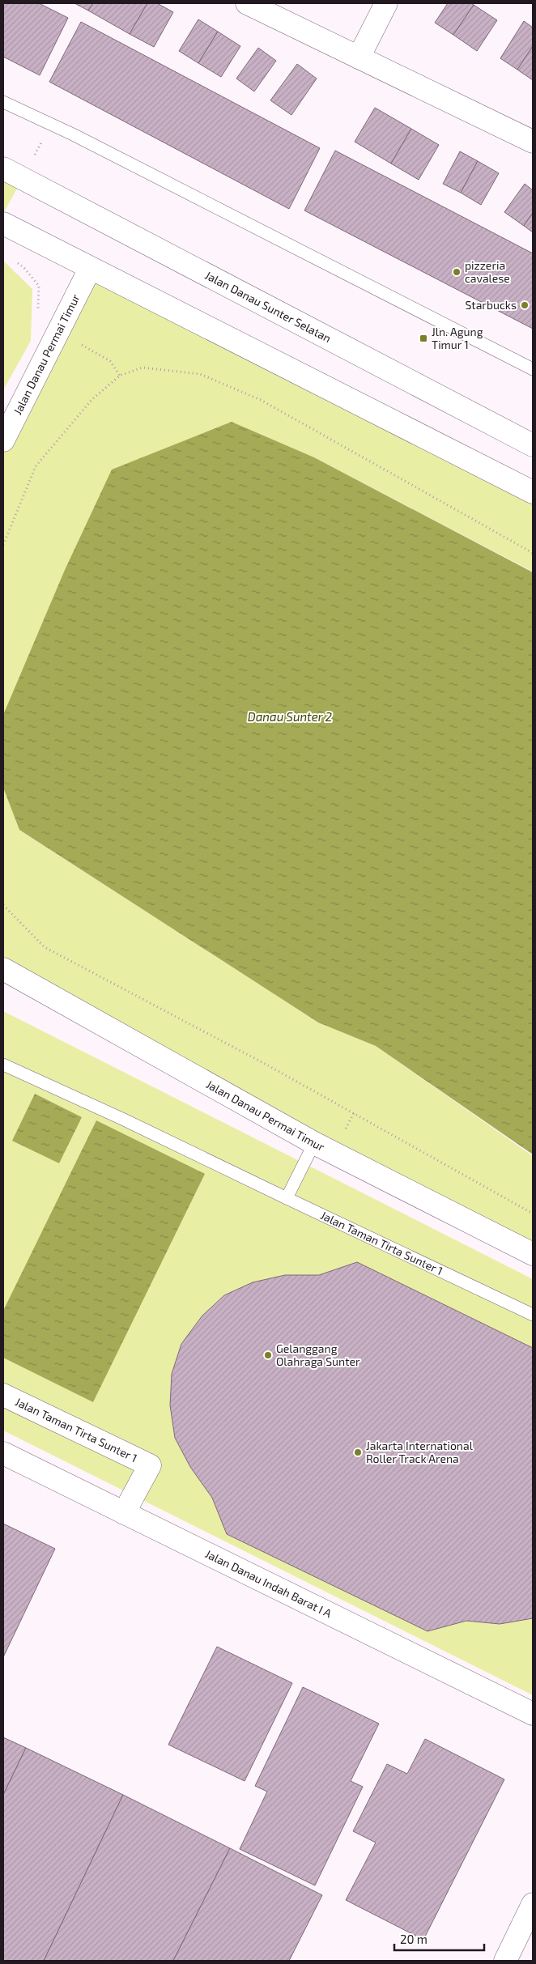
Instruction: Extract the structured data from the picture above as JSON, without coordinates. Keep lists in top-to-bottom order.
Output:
{
  "streets": {
    "street": [
      "Jalan Danau Sunter Selatan",
      "Jalan Danau Permai Timur",
      "Jalan Taman Tirta Sunter 1",
      "Jalan Danau Indah Barat I A"
    ]
  },
  "crossings": [
    ["Jalan Taman Tirta Sunter 1", "Jalan Danau Indah Barat I A"]
  ],
  "water": ["Danau Sunter 2"],
  "places": {
    "other": [
      "pizzeria cavalese",
      "Starbucks",
      "Gelanggang Olahraga Sunter",
      "Jakarta International Roller Track Arena"
    ],
    "transit": ["Jln. Agung Timur 1"]
  },
  "scale_bar": "20 m"
}
